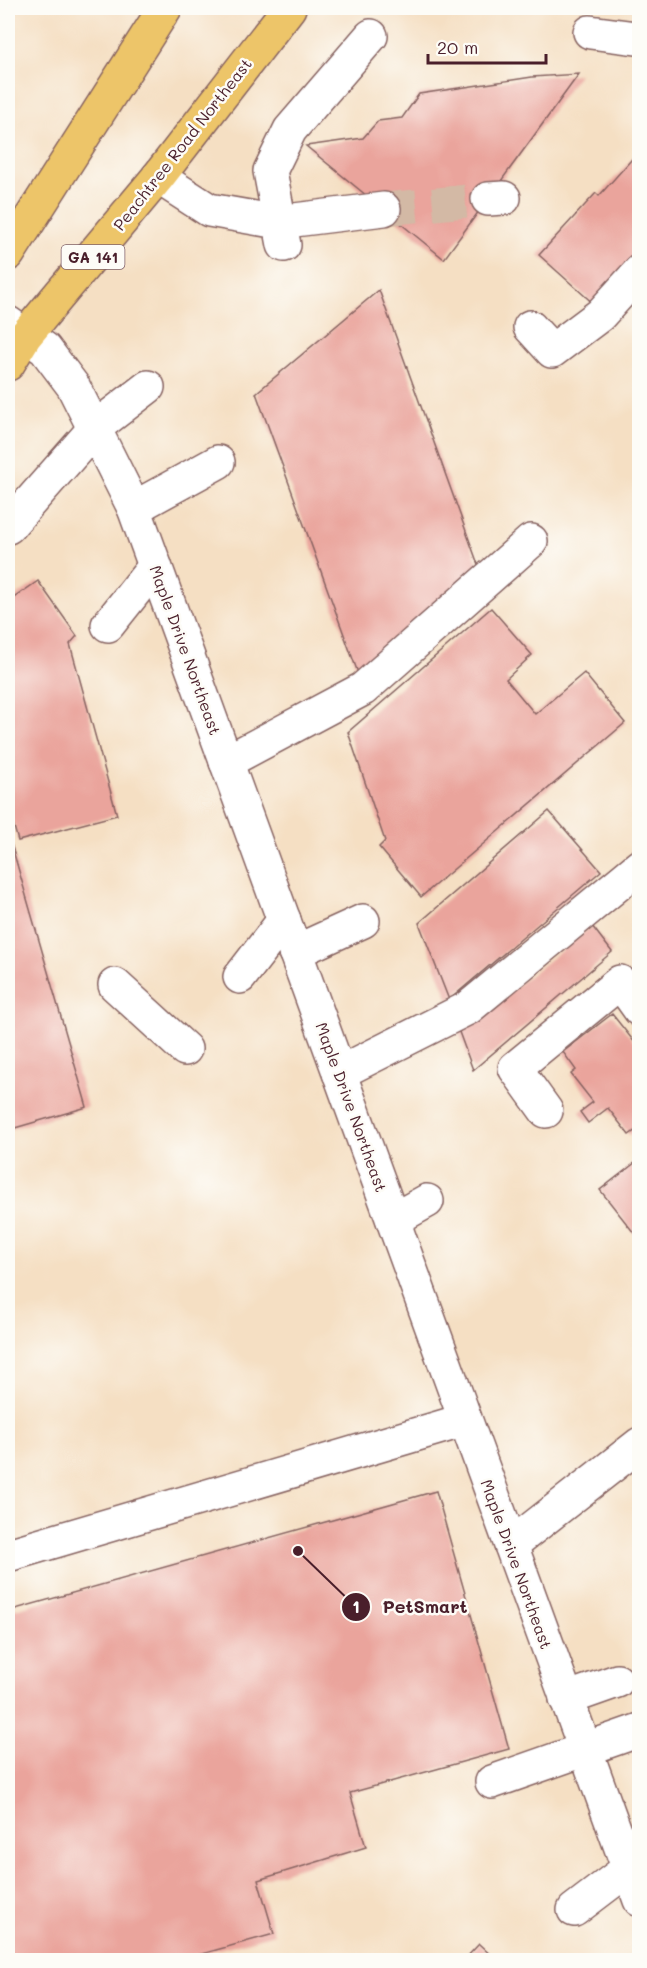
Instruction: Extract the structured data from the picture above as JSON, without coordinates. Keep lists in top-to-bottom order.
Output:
{
  "streets": {
    "highway": ["Peachtree Road Northeast", "GA 141"],
    "street": ["Maple Drive Northeast"]
  },
  "crossings": [
    ["Peachtree Road Northeast", "Maple Drive Northeast"]
  ],
  "places": ["PetSmart"],
  "scale_bar": "20 m"
}
